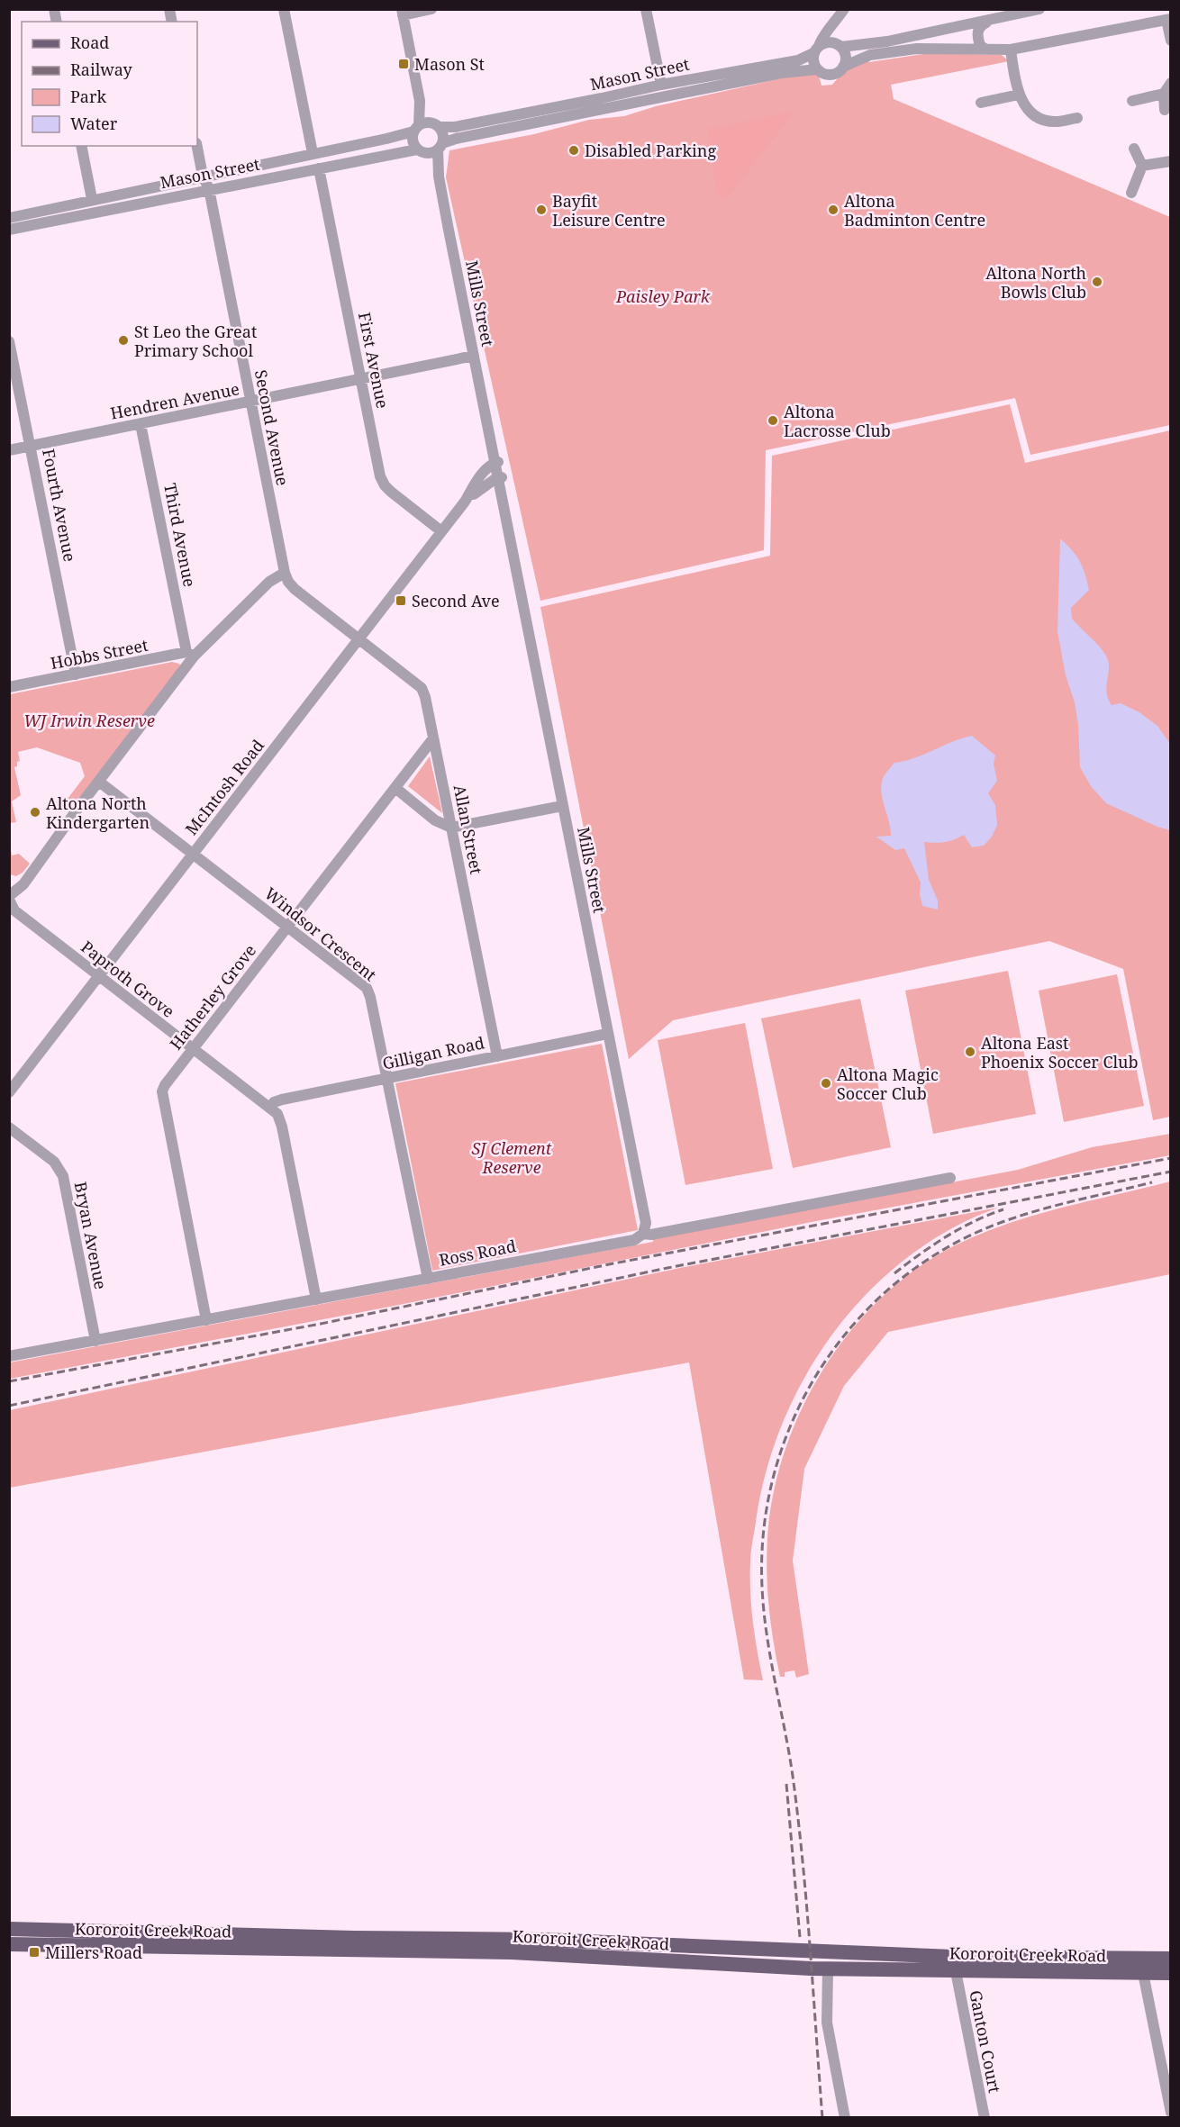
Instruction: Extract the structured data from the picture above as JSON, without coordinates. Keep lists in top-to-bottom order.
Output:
{
  "streets": {
    "main road": ["Kororoit Creek Road"],
    "street": [
      "Mason Street",
      "Mills Street",
      "First Avenue",
      "Hendren Avenue",
      "Second Avenue",
      "Fourth Avenue",
      "Third Avenue",
      "Hobbs Street",
      "McIntosh Road",
      "Allan Street",
      "Windsor Crescent",
      "Paproth Grove",
      "Hatherley Grove",
      "Gilligan Road",
      "Bryan Avenue",
      "Ross Road",
      "Ganton Court"
    ]
  },
  "crossings": [
    ["Mason Street", "Mills Street"],
    ["Mason Street", "First Avenue"],
    ["Mason Street", "Second Avenue"],
    ["Mills Street", "Hendren Avenue"],
    ["Mills Street", "McIntosh Road"],
    ["Mills Street", "Gilligan Road"],
    ["Mills Street", "Ross Road"],
    ["First Avenue", "Hendren Avenue"],
    ["First Avenue", "McIntosh Road"],
    ["Hendren Avenue", "Second Avenue"],
    ["Hendren Avenue", "Fourth Avenue"],
    ["Hendren Avenue", "Third Avenue"],
    ["Second Avenue", "McIntosh Road"],
    ["Second Avenue", "Allan Street"],
    ["Fourth Avenue", "Hobbs Street"],
    ["Third Avenue", "Hobbs Street"],
    ["McIntosh Road", "Allan Street"],
    ["McIntosh Road", "Windsor Crescent"],
    ["McIntosh Road", "Paproth Grove"],
    ["Allan Street", "Hatherley Grove"],
    ["Allan Street", "Gilligan Road"],
    ["Windsor Crescent", "Hatherley Grove"],
    ["Windsor Crescent", "Gilligan Road"],
    ["Windsor Crescent", "Ross Road"],
    ["Paproth Grove", "Hatherley Grove"],
    ["Paproth Grove", "Gilligan Road"],
    ["Paproth Grove", "Ross Road"],
    ["Hatherley Grove", "Ross Road"],
    ["Bryan Avenue", "Ross Road"],
    ["Kororoit Creek Road", "Ganton Court"]
  ],
  "parks": ["Paisley Park", "WJ Irwin Reserve", "SJ Clement Reserve"],
  "places": {
    "transit": ["Mason St", "Second Ave", "Millers Road"],
    "other": [
      "Disabled Parking",
      "Bayfit Leisure Centre",
      "Altona Badminton Centre",
      "Altona North Bowls Club",
      "St Leo the Great Primary School",
      "Altona Lacrosse Club",
      "Altona North Kindergarten",
      "Altona East Phoenix Soccer Club",
      "Altona Magic Soccer Club"
    ]
  },
  "legend": [
    "Road",
    "Railway",
    "Park",
    "Water"
  ]
}
